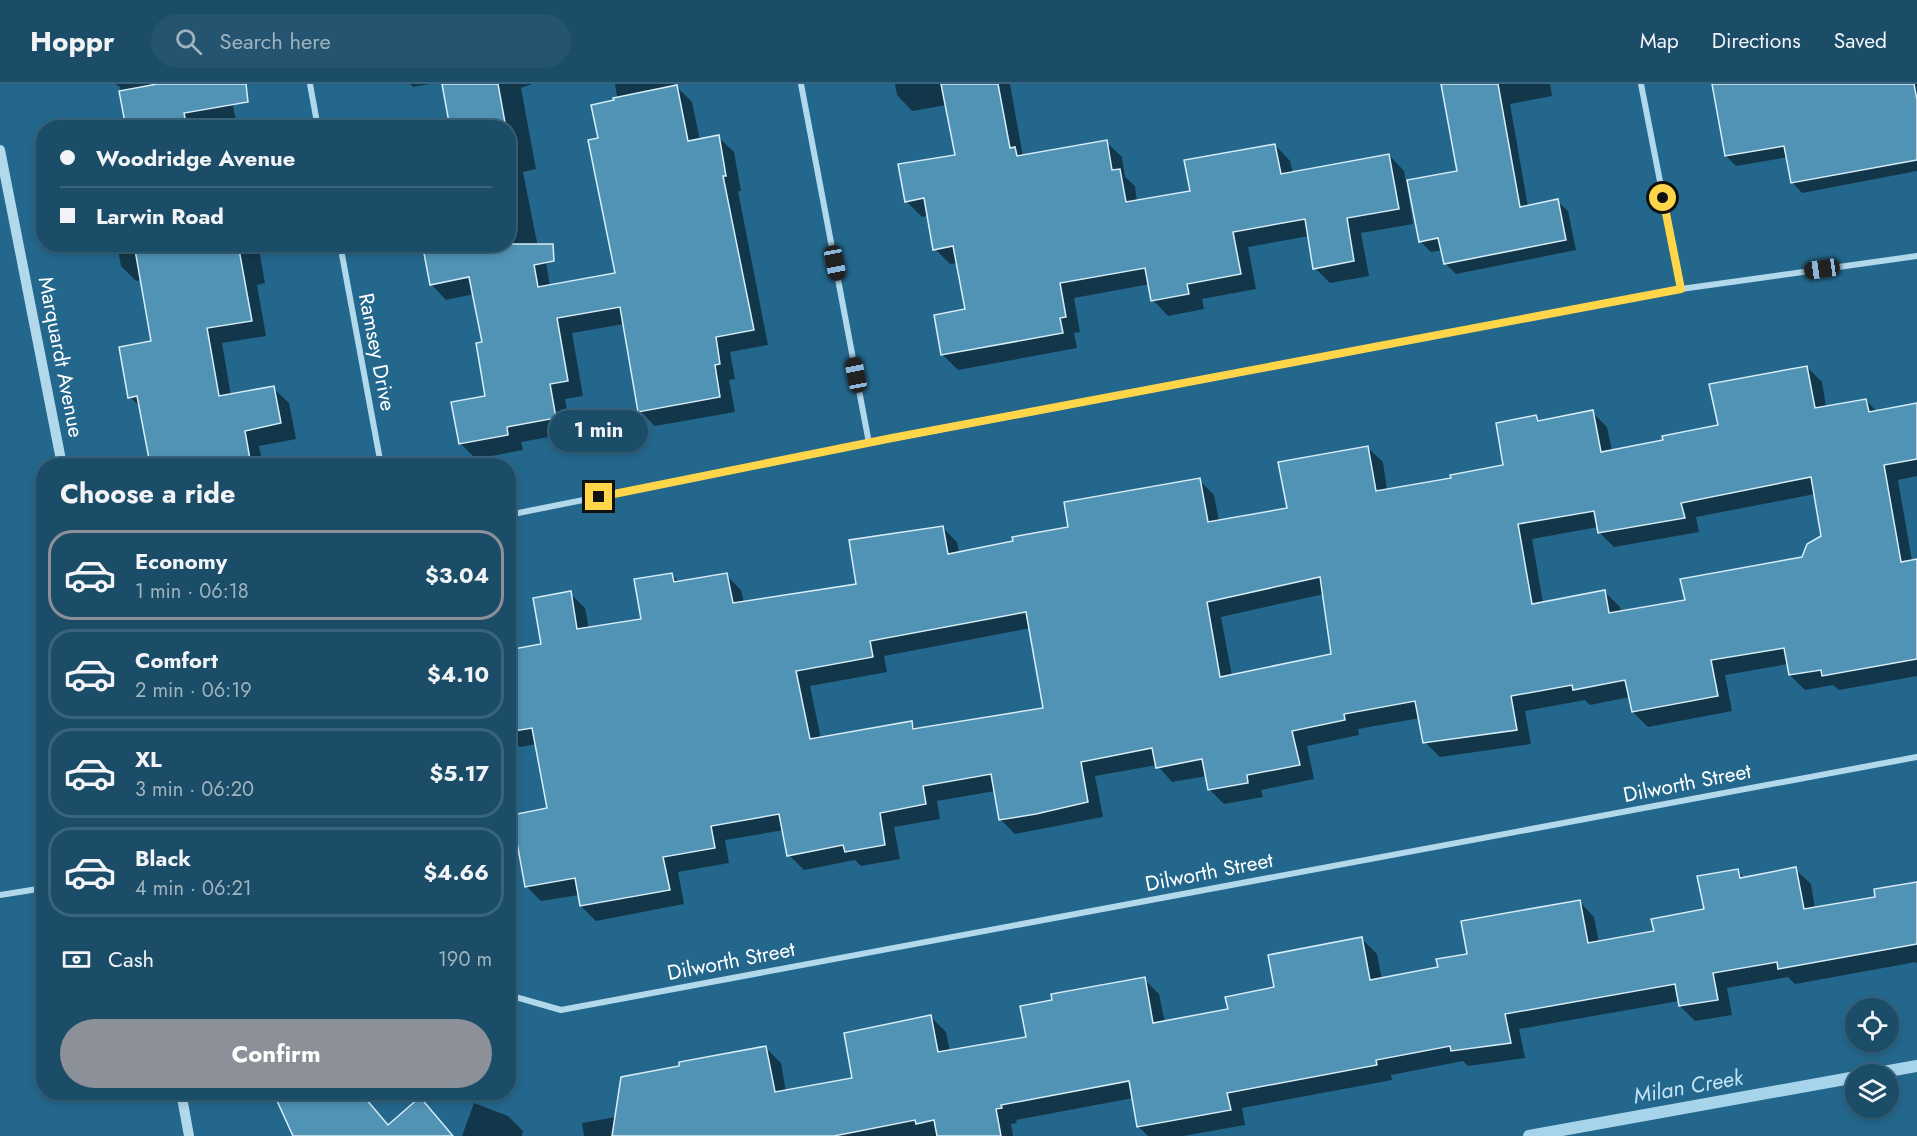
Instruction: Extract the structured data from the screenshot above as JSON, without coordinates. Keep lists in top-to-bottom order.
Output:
{
  "streets": {
    "street": ["Ramsey Drive", "Marquardt Avenue", "Dilworth Street"]
  },
  "water": ["Milan Creek"],
  "page": {
    "header": "Hoppr",
    "search": "Search here",
    "nav": ["Map", "Directions", "Saved"],
    "banner": ["Woodridge Avenue", "Larwin Road"],
    "bubble": "1 min",
    "heading": "Choose a ride",
    "list": [
      {
        "name": "Economy",
        "note": "1 min · 06:18",
        "value": "$3.04"
      },
      {
        "name": "Comfort",
        "note": "2 min · 06:19",
        "value": "$4.10"
      },
      {
        "name": "XL",
        "note": "3 min · 06:20",
        "value": "$5.17"
      },
      {
        "name": "Black",
        "note": "4 min · 06:21",
        "value": "$4.66"
      }
    ],
    "pay": ["Cash", "190 m"],
    "buttons": "Confirm"
  }
}
